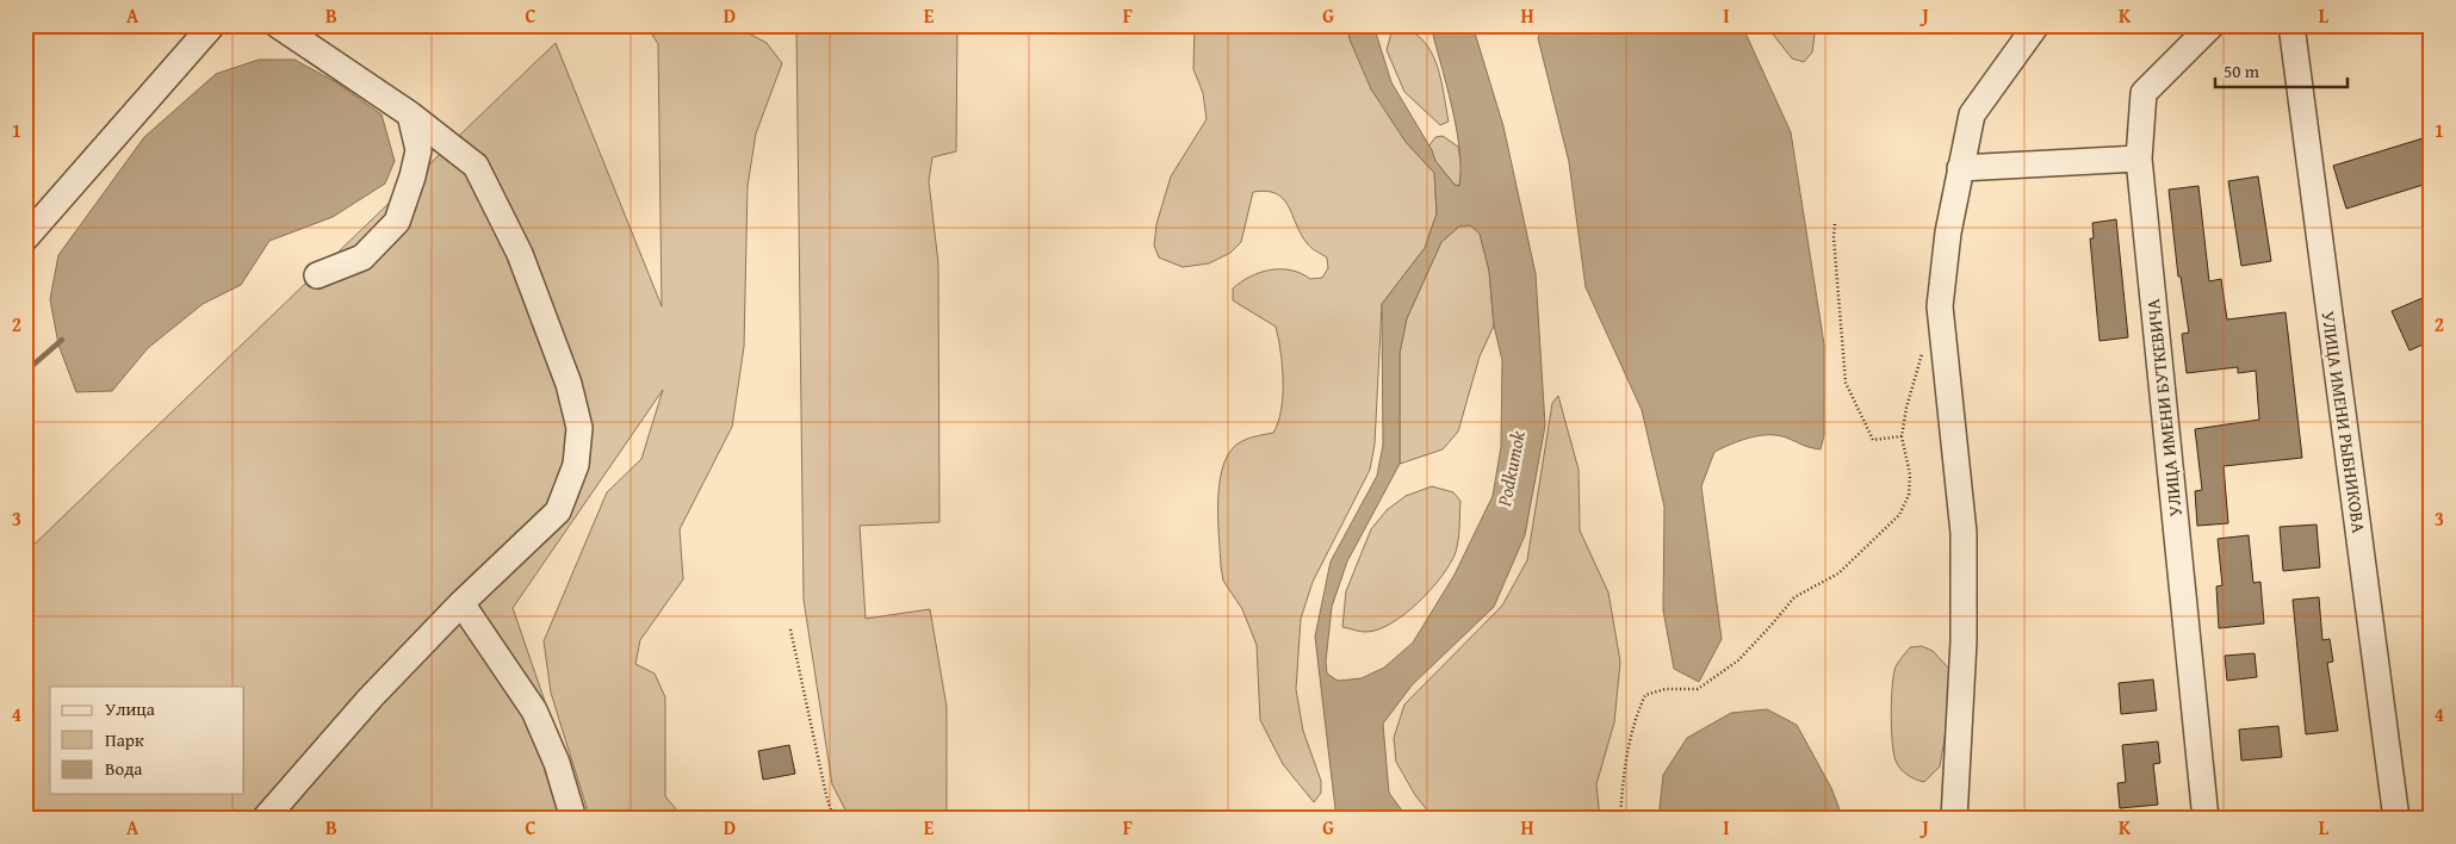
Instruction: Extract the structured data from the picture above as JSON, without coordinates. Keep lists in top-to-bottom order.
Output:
{
  "streets": {
    "street": ["УЛИЦА ИМЕНИ БУТКЕВИЧА", "УЛИЦА ИМЕНИ РЫБНИКОВА"]
  },
  "water": ["Podkumok"],
  "legend": ["Улица", "Парк", "Вода"],
  "scale_bar": "50 m",
  "grid": {
    "columns": [
      "A",
      "B",
      "C",
      "D",
      "E",
      "F",
      "G",
      "H",
      "I",
      "J",
      "K",
      "L"
    ],
    "rows": [
      "1",
      "2",
      "3",
      "4"
    ]
  }
}
